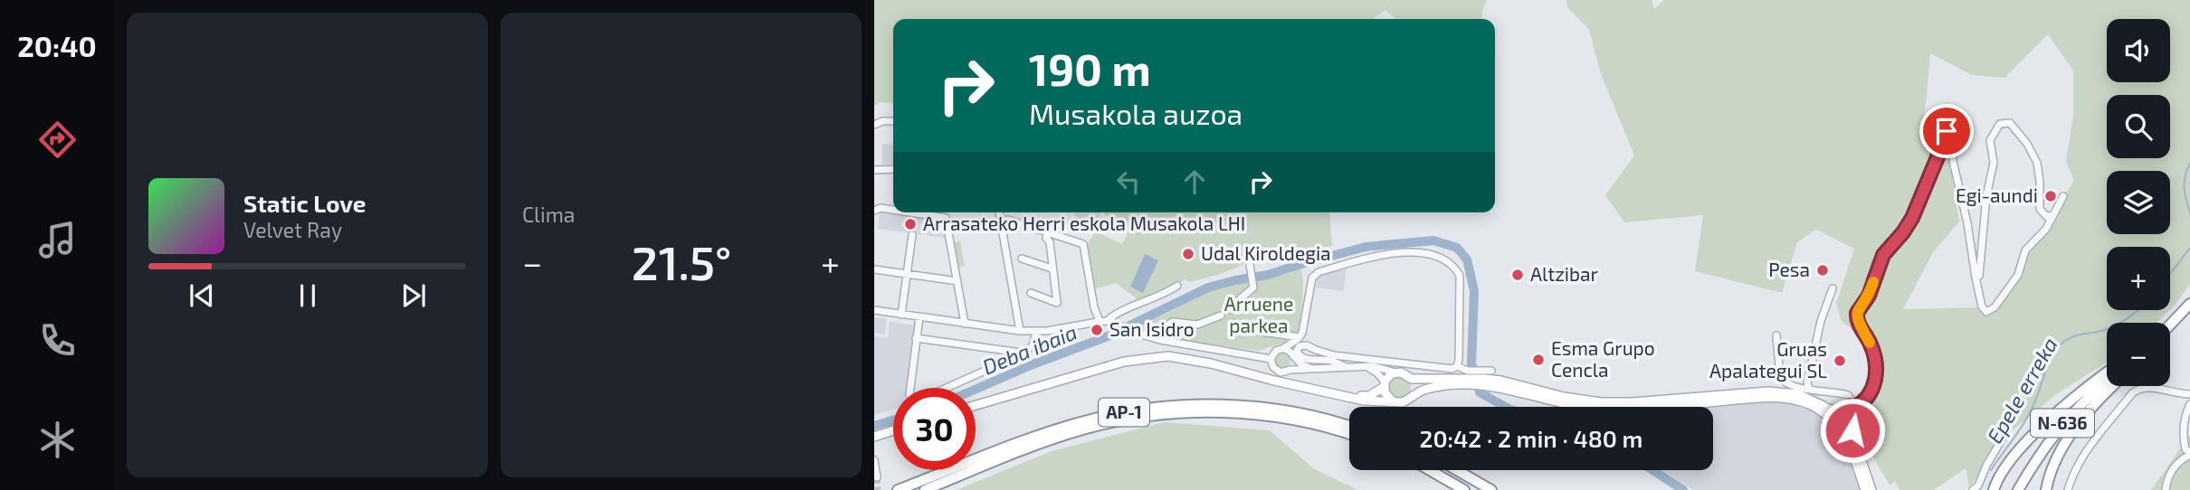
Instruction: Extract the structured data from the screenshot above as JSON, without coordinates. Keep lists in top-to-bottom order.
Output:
{
  "streets": {
    "highway": ["AP-1", "N-636"]
  },
  "water": ["Deba ibaia", "Epele erreka"],
  "parks": ["Arruene parkea"],
  "places": [
    "Egi-aundi",
    "Arrasateko Herri eskola Musakola LHI",
    "Udal Kiroldegia",
    "Pesa",
    "Altzibar",
    "San Isidro",
    "Esma Grupo Cencla",
    "Gruas Apalategui SL"
  ],
  "page": {
    "tabs": "20:40",
    "tile": "Clima",
    "map_buttons": ["+", "−"],
    "turn": ["190 m", "Musakola auzoa"],
    "song": ["Static Love", "Velvet Ray"],
    "heat": ["−", "21.5°", "+"],
    "limit": "30",
    "trip": "20:42 · 2 min · 480 m"
  }
}
